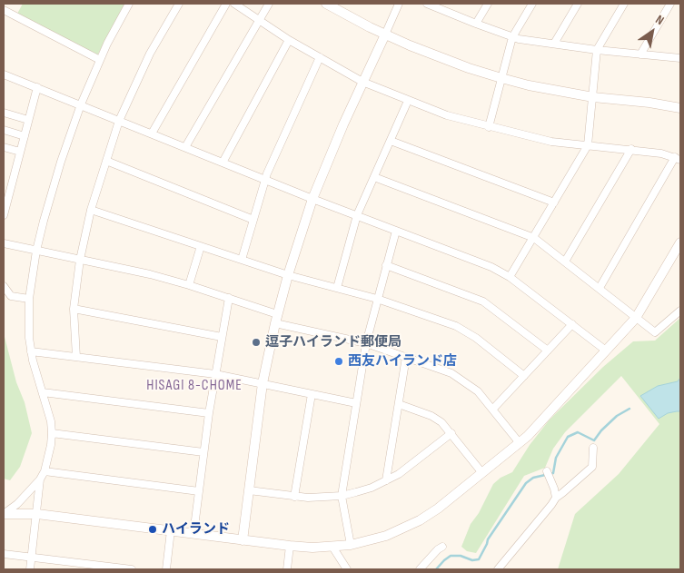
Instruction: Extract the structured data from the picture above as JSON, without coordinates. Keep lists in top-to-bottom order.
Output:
{
  "districts": ["HISAGI 8-CHOME"],
  "places": ["逗子ハイランド郵便局", "西友ハイランド店", "ハイランド"],
  "north": "top right"
}
